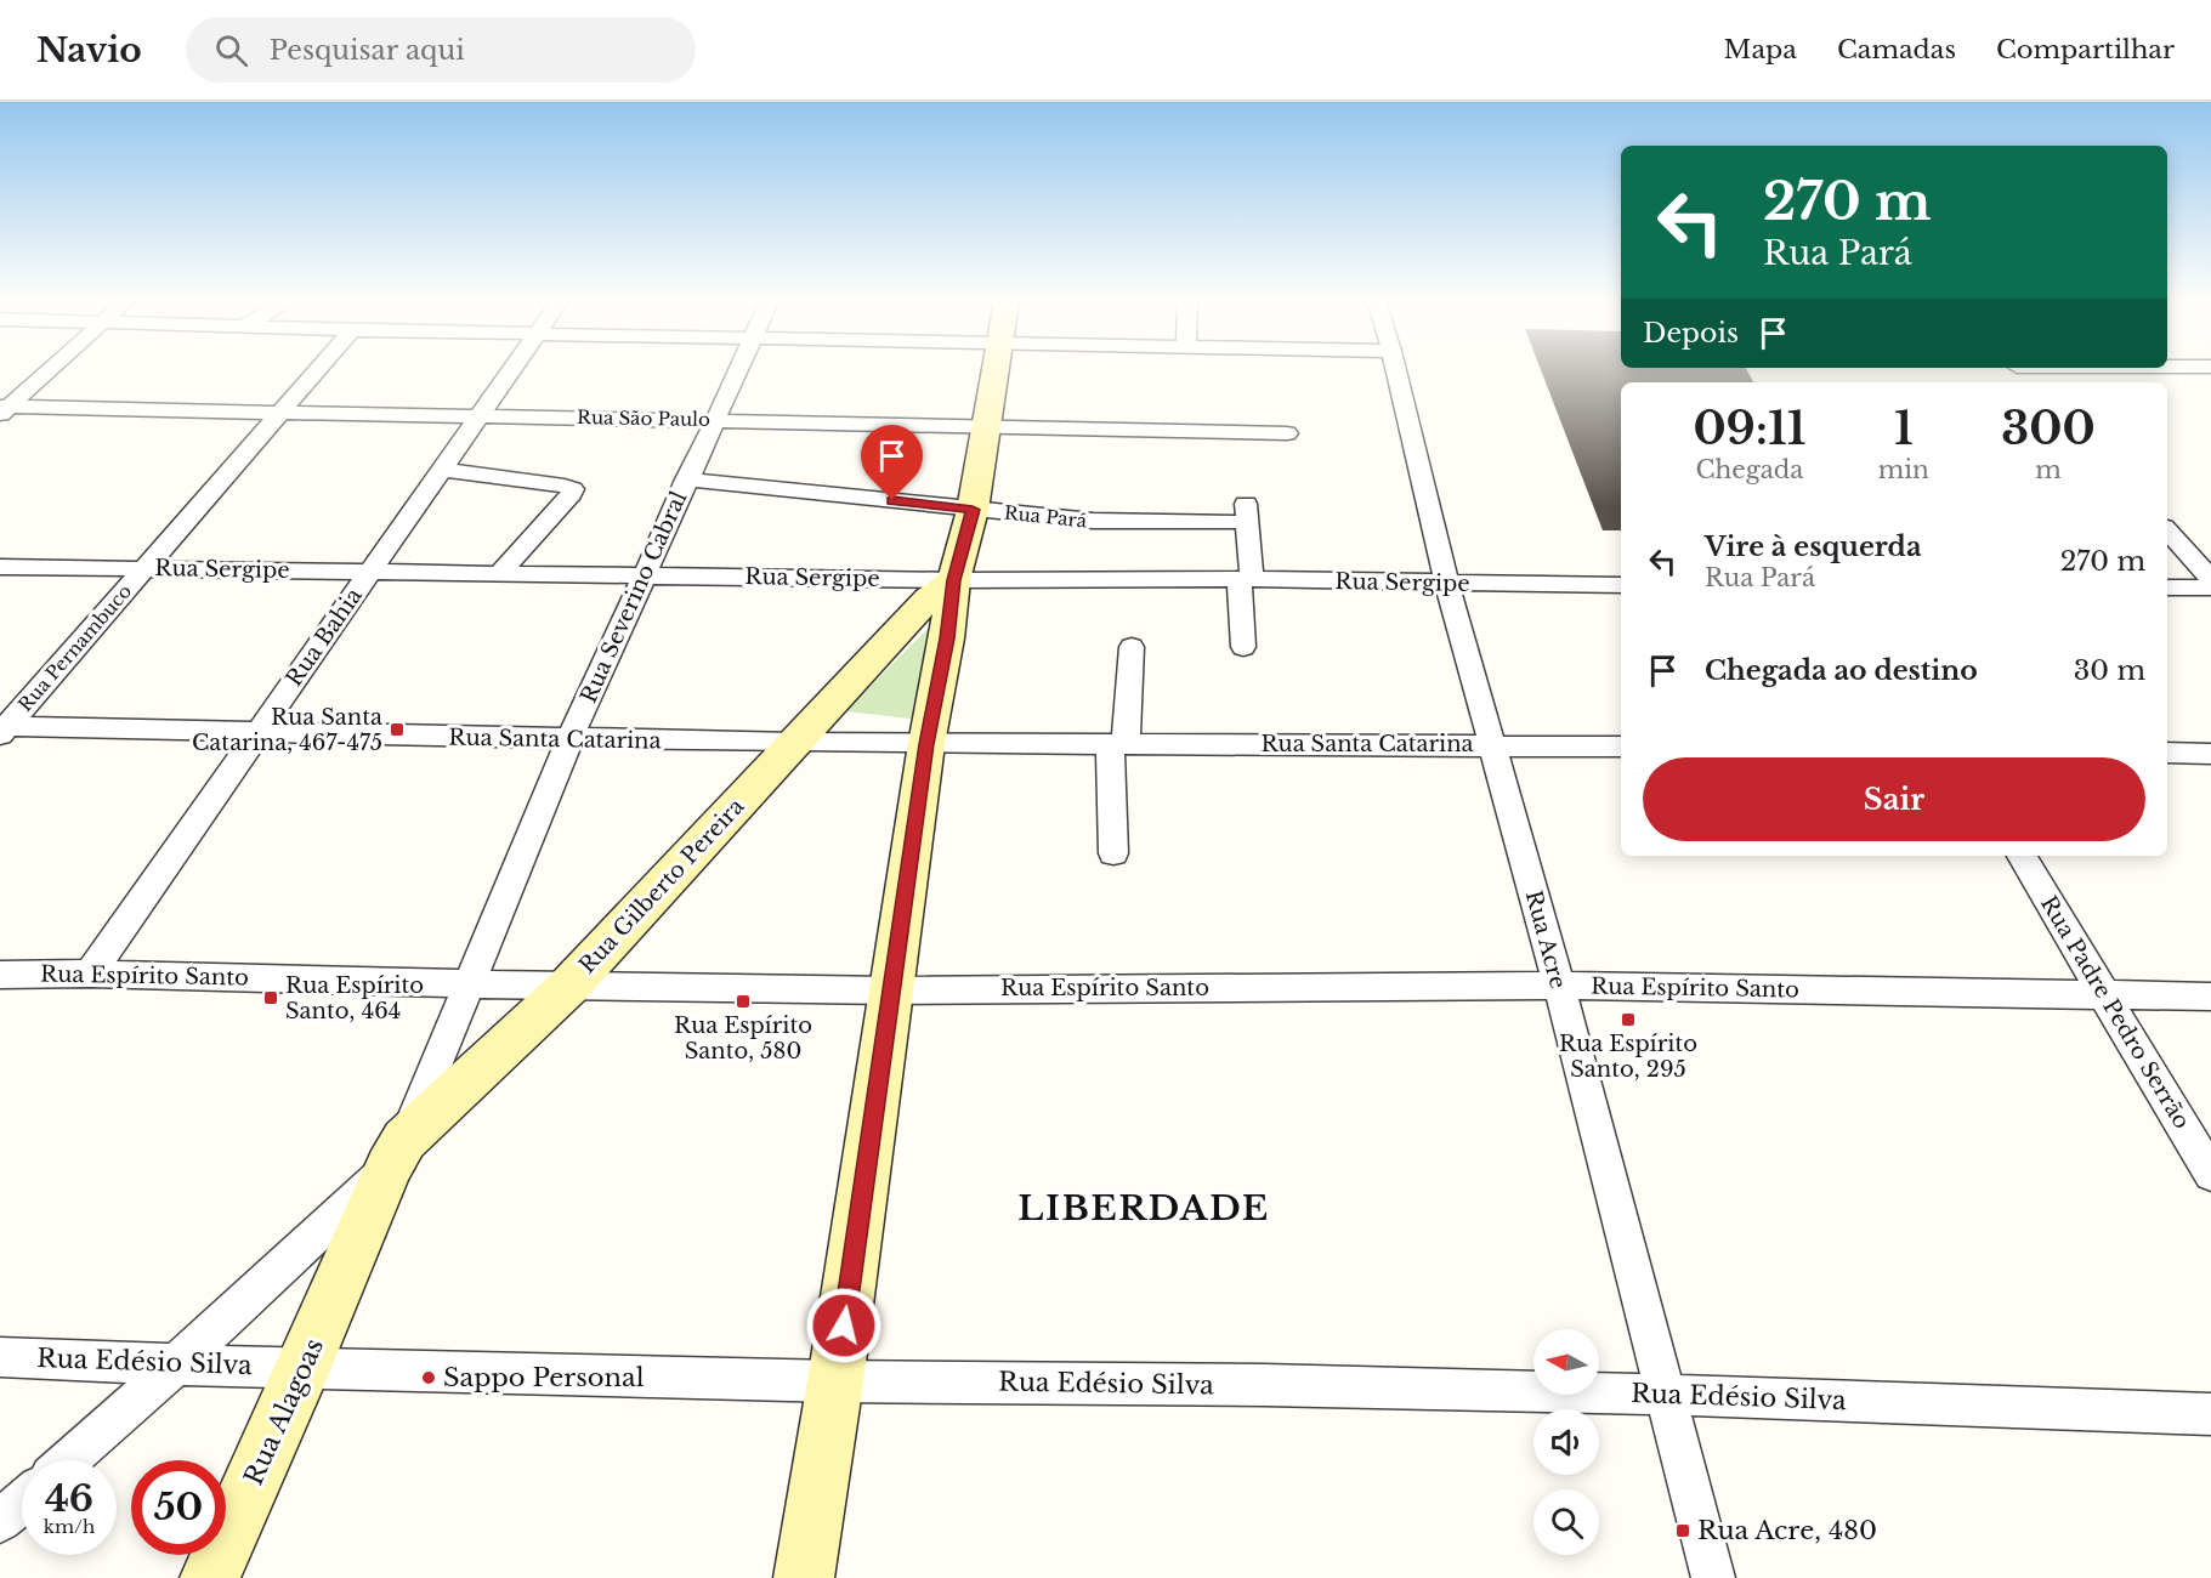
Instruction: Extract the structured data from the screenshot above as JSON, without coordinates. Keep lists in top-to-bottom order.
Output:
{
  "streets": {
    "main road": ["Rua Gilberto Pereira", "Rua Alagoas"],
    "street": [
      "Rua São Paulo",
      "Rua Pará",
      "Rua Sergipe",
      "Rua Severino Cabral",
      "Rua Bahia",
      "Rua Pernambuco",
      "Rua Santa Catarina",
      "Rua Acre",
      "Rua Espírito Santo",
      "Rua Padre Pedro Serrão",
      "Rua Edésio Silva"
    ]
  },
  "crossings": [
    ["Rua São Paulo", "Rua Severino Cabral"],
    ["Rua São Paulo", "Rua Bahia"],
    ["Rua São Paulo", "Rua Pernambuco"],
    ["Rua Pará", "Rua Severino Cabral"],
    ["Rua Sergipe", "Rua Severino Cabral"],
    ["Rua Sergipe", "Rua Bahia"],
    ["Rua Sergipe", "Rua Pernambuco"],
    ["Rua Sergipe", "Rua Gilberto Pereira"],
    ["Rua Sergipe", "Rua Acre"],
    ["Rua Severino Cabral", "Rua Santa Catarina"],
    ["Rua Severino Cabral", "Rua Gilberto Pereira"],
    ["Rua Severino Cabral", "Rua Espírito Santo"],
    ["Rua Bahia", "Rua Santa Catarina"],
    ["Rua Bahia", "Rua Espírito Santo"],
    ["Rua Pernambuco", "Rua Santa Catarina"],
    ["Rua Santa Catarina", "Rua Gilberto Pereira"],
    ["Rua Santa Catarina", "Rua Acre"],
    ["Rua Gilberto Pereira", "Rua Espírito Santo"],
    ["Rua Gilberto Pereira", "Rua Edésio Silva"],
    ["Rua Gilberto Pereira", "Rua Alagoas"],
    ["Rua Acre", "Rua Espírito Santo"],
    ["Rua Acre", "Rua Edésio Silva"],
    ["Rua Espírito Santo", "Rua Padre Pedro Serrão"],
    ["Rua Edésio Silva", "Rua Alagoas"]
  ],
  "districts": ["LIBERDADE"],
  "places": {
    "transit": [
      "Rua Santa Catarina, 467-475",
      "Rua Espírito Santo, 464",
      "Rua Espírito Santo, 580",
      "Rua Espírito Santo, 295",
      "Rua Acre, 480"
    ],
    "other": ["Sappo Personal"]
  },
  "north": "left",
  "page": {
    "header": "Navio",
    "search": "Pesquisar aqui",
    "nav": ["Mapa", "Camadas", "Compartilhar"],
    "turn": ["270 m", "Rua Pará"],
    "then": "Depois",
    "eta": [
      "09:11",
      "Chegada",
      "1",
      "min",
      "300",
      "m"
    ],
    "list": [
      {
        "name": "Vire à esquerda",
        "note": "Rua Pará",
        "value": "270 m"
      },
      {
        "name": "Chegada ao destino",
        "value": "30 m"
      }
    ],
    "buttons": "Sair",
    "speed": "46 km/h",
    "limit": "50"
  }
}
